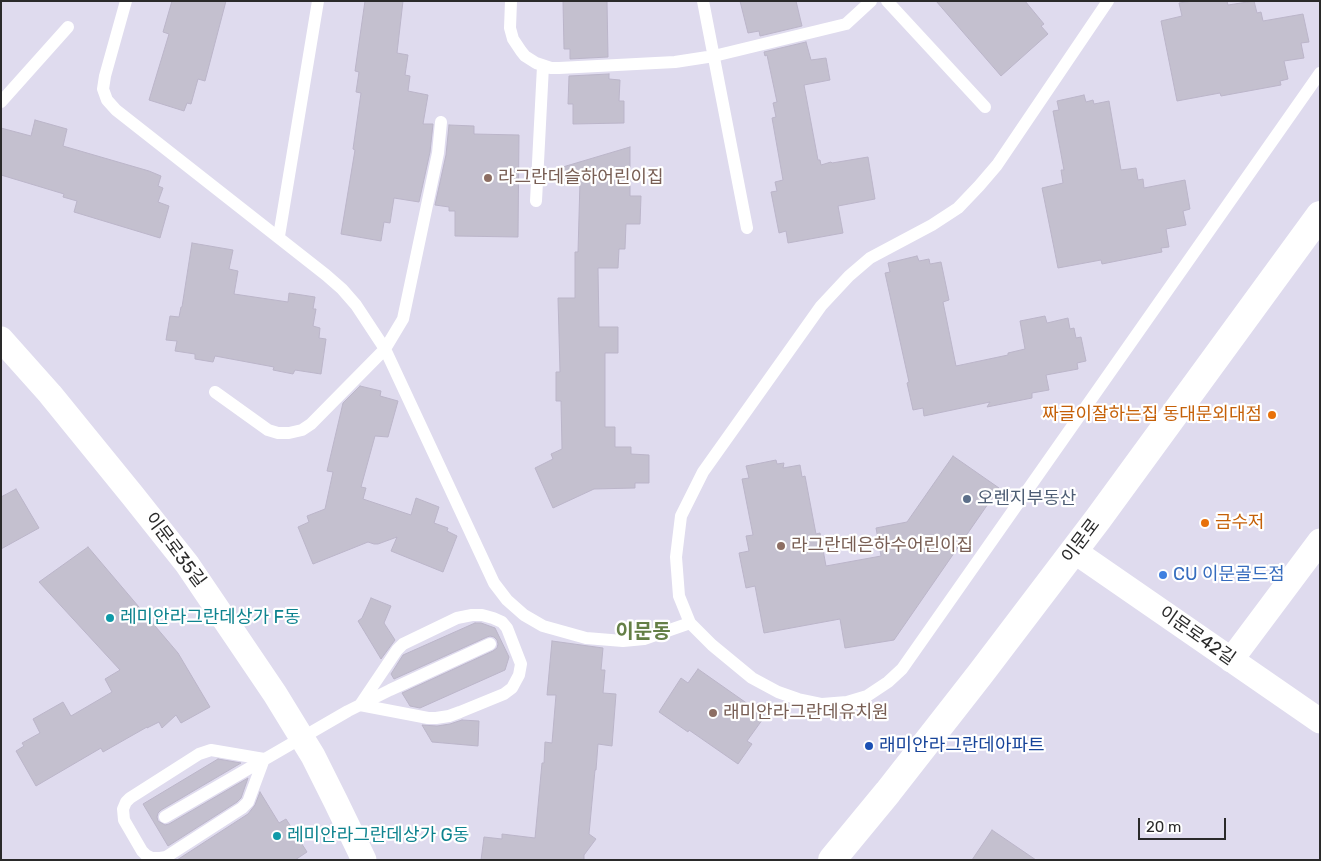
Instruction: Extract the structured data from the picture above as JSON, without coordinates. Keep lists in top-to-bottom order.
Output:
{
  "streets": {
    "main road": ["이문로"],
    "street": ["이문로35길", "이문로42길"]
  },
  "crossings": [
    ["이문로", "이문로42길"]
  ],
  "districts": ["이문동"],
  "places": [
    "라그란데슬하어린이집",
    "짜글이잘하는집 동대문외대점",
    "오렌지부동산",
    "금수저",
    "라그란데은하수어린이집",
    "CU 이문골드점",
    "레미안라그란데상가 F동",
    "래미안라그란데유치원",
    "래미안라그란데아파트",
    "레미안라그란데상가 G동"
  ],
  "scale_bar": "20 m"
}
